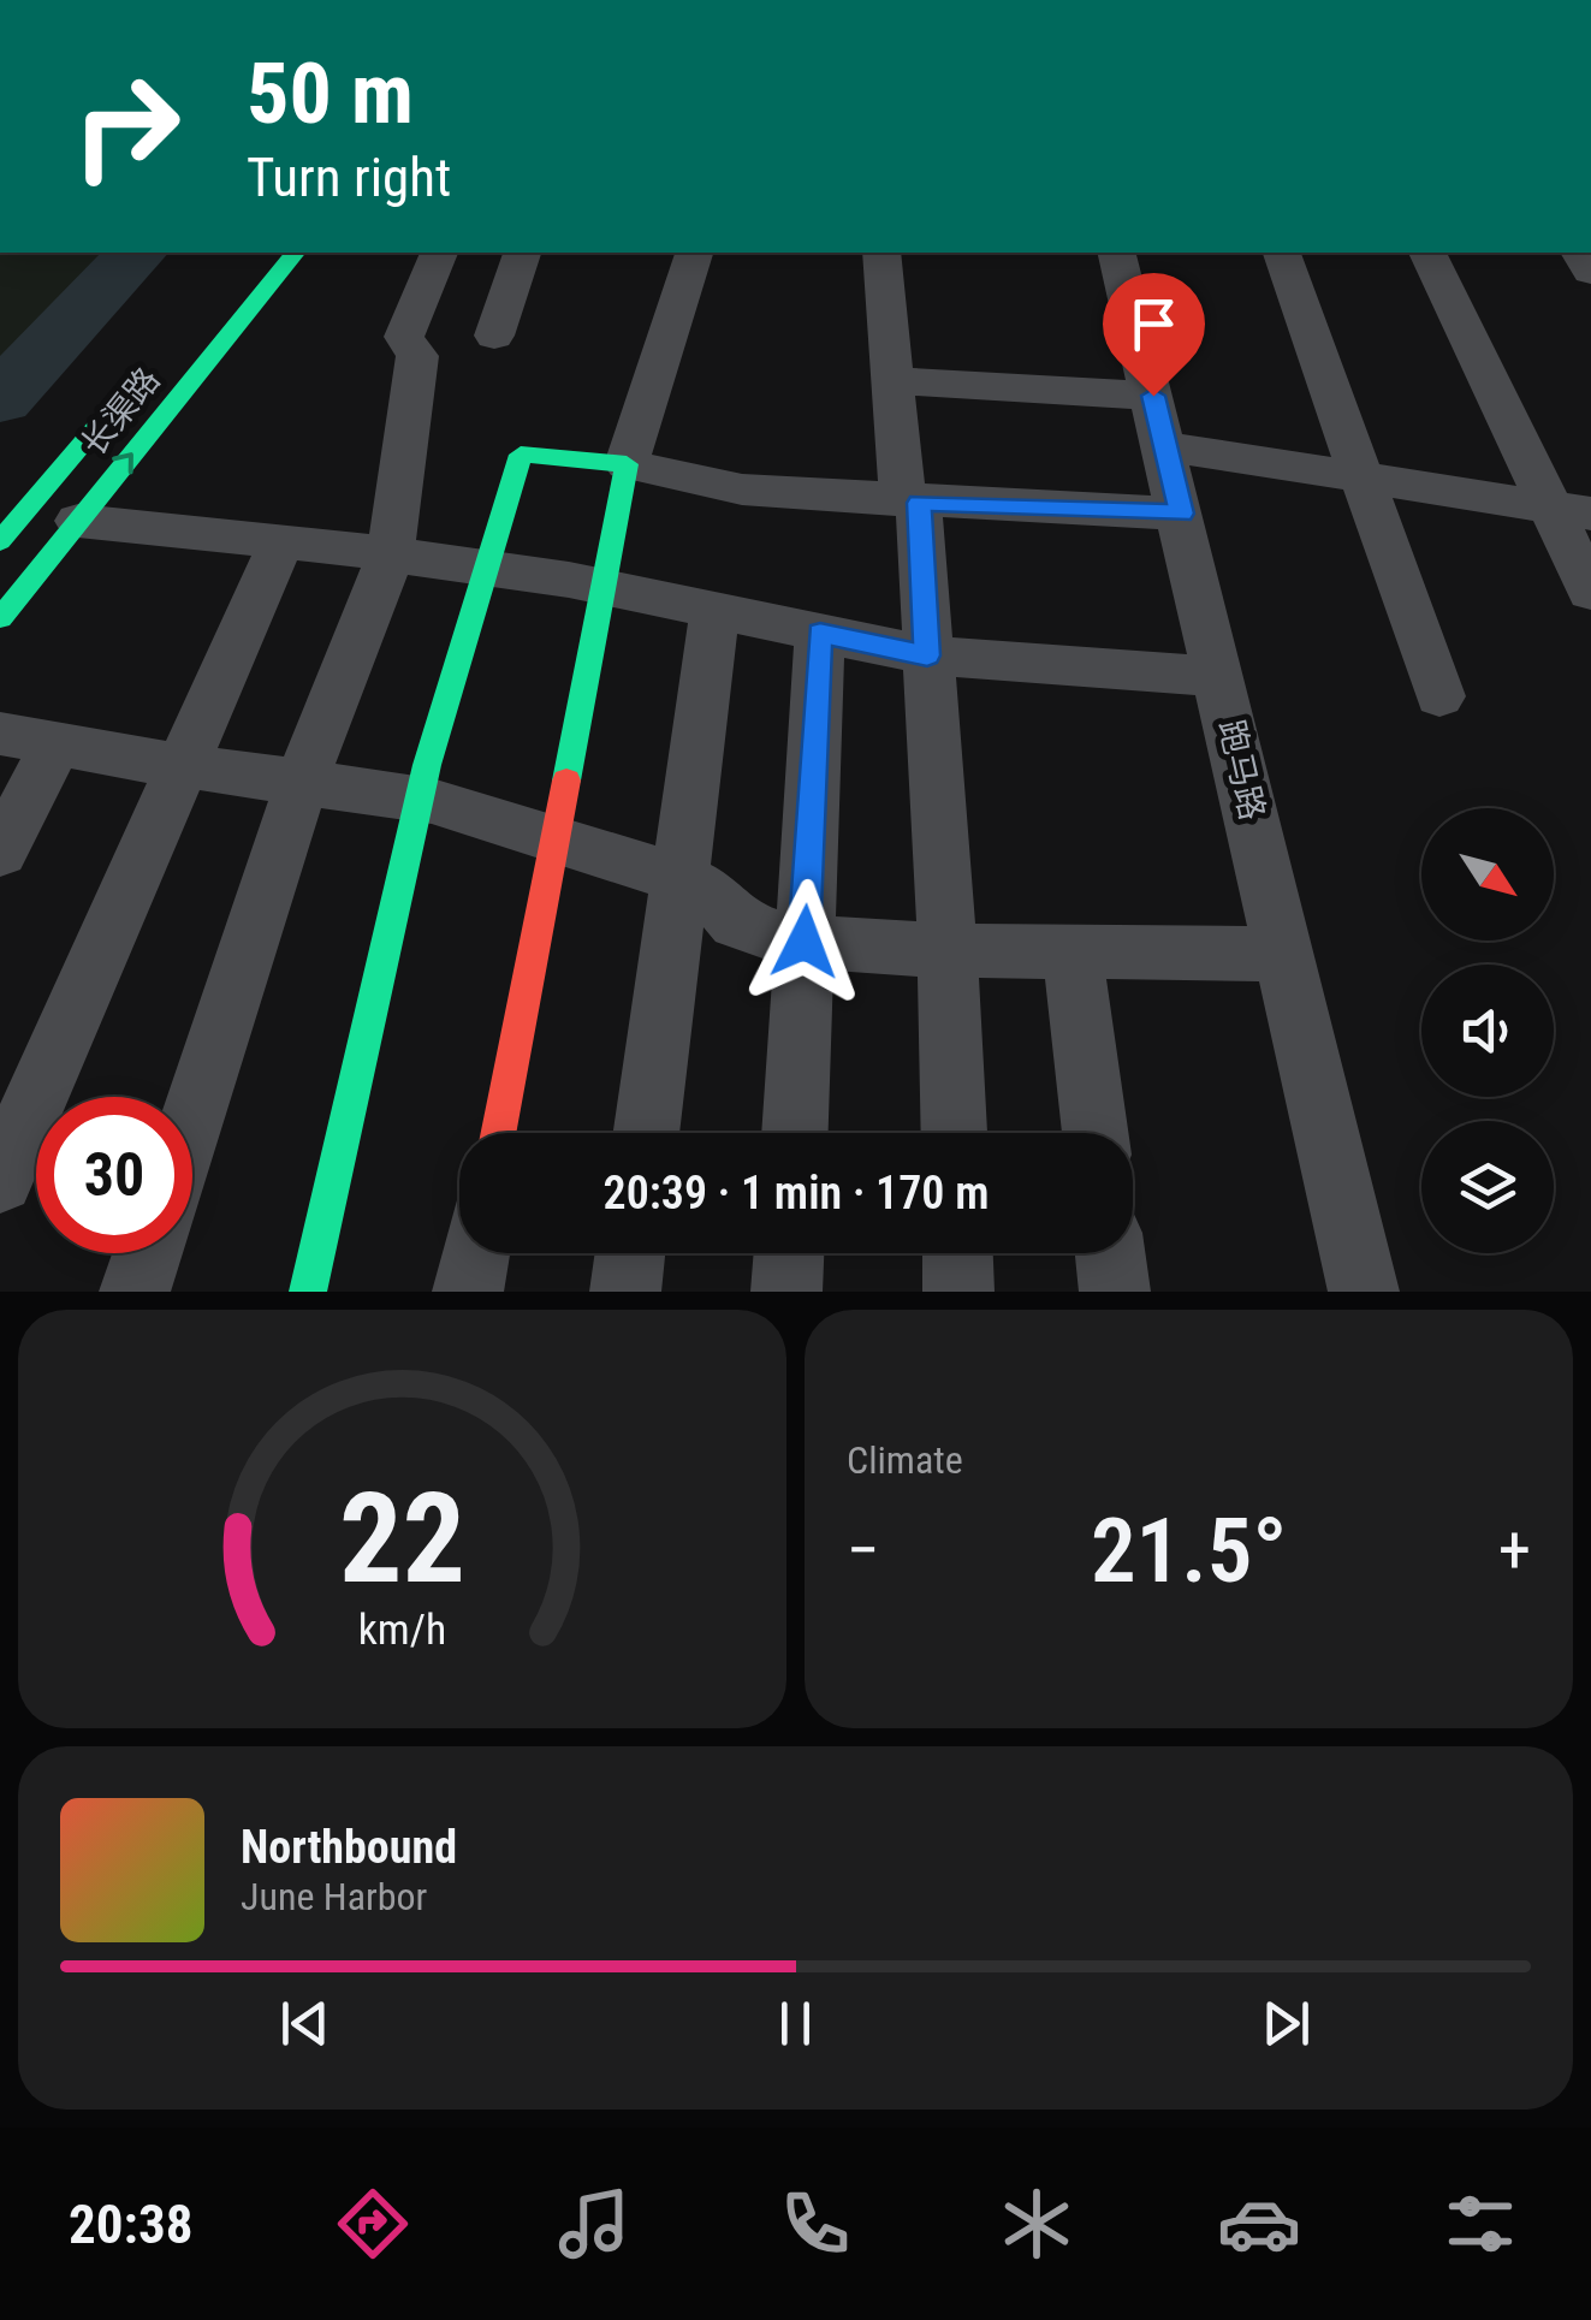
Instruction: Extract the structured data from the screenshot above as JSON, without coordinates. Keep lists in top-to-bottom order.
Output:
{
  "streets": {
    "street": ["长渠路", "跑马路"]
  },
  "north": "bottom right",
  "page": {
    "turn": ["50 m", "Turn right"],
    "limit": "30",
    "trip": "20:39 · 1 min · 170 m",
    "tile": "Climate",
    "heat": ["−", "21.5°", "+"],
    "song": ["Northbound", "June Harbor"],
    "tabs": "20:38",
    "gauge": ["22", "km/h"]
  }
}
